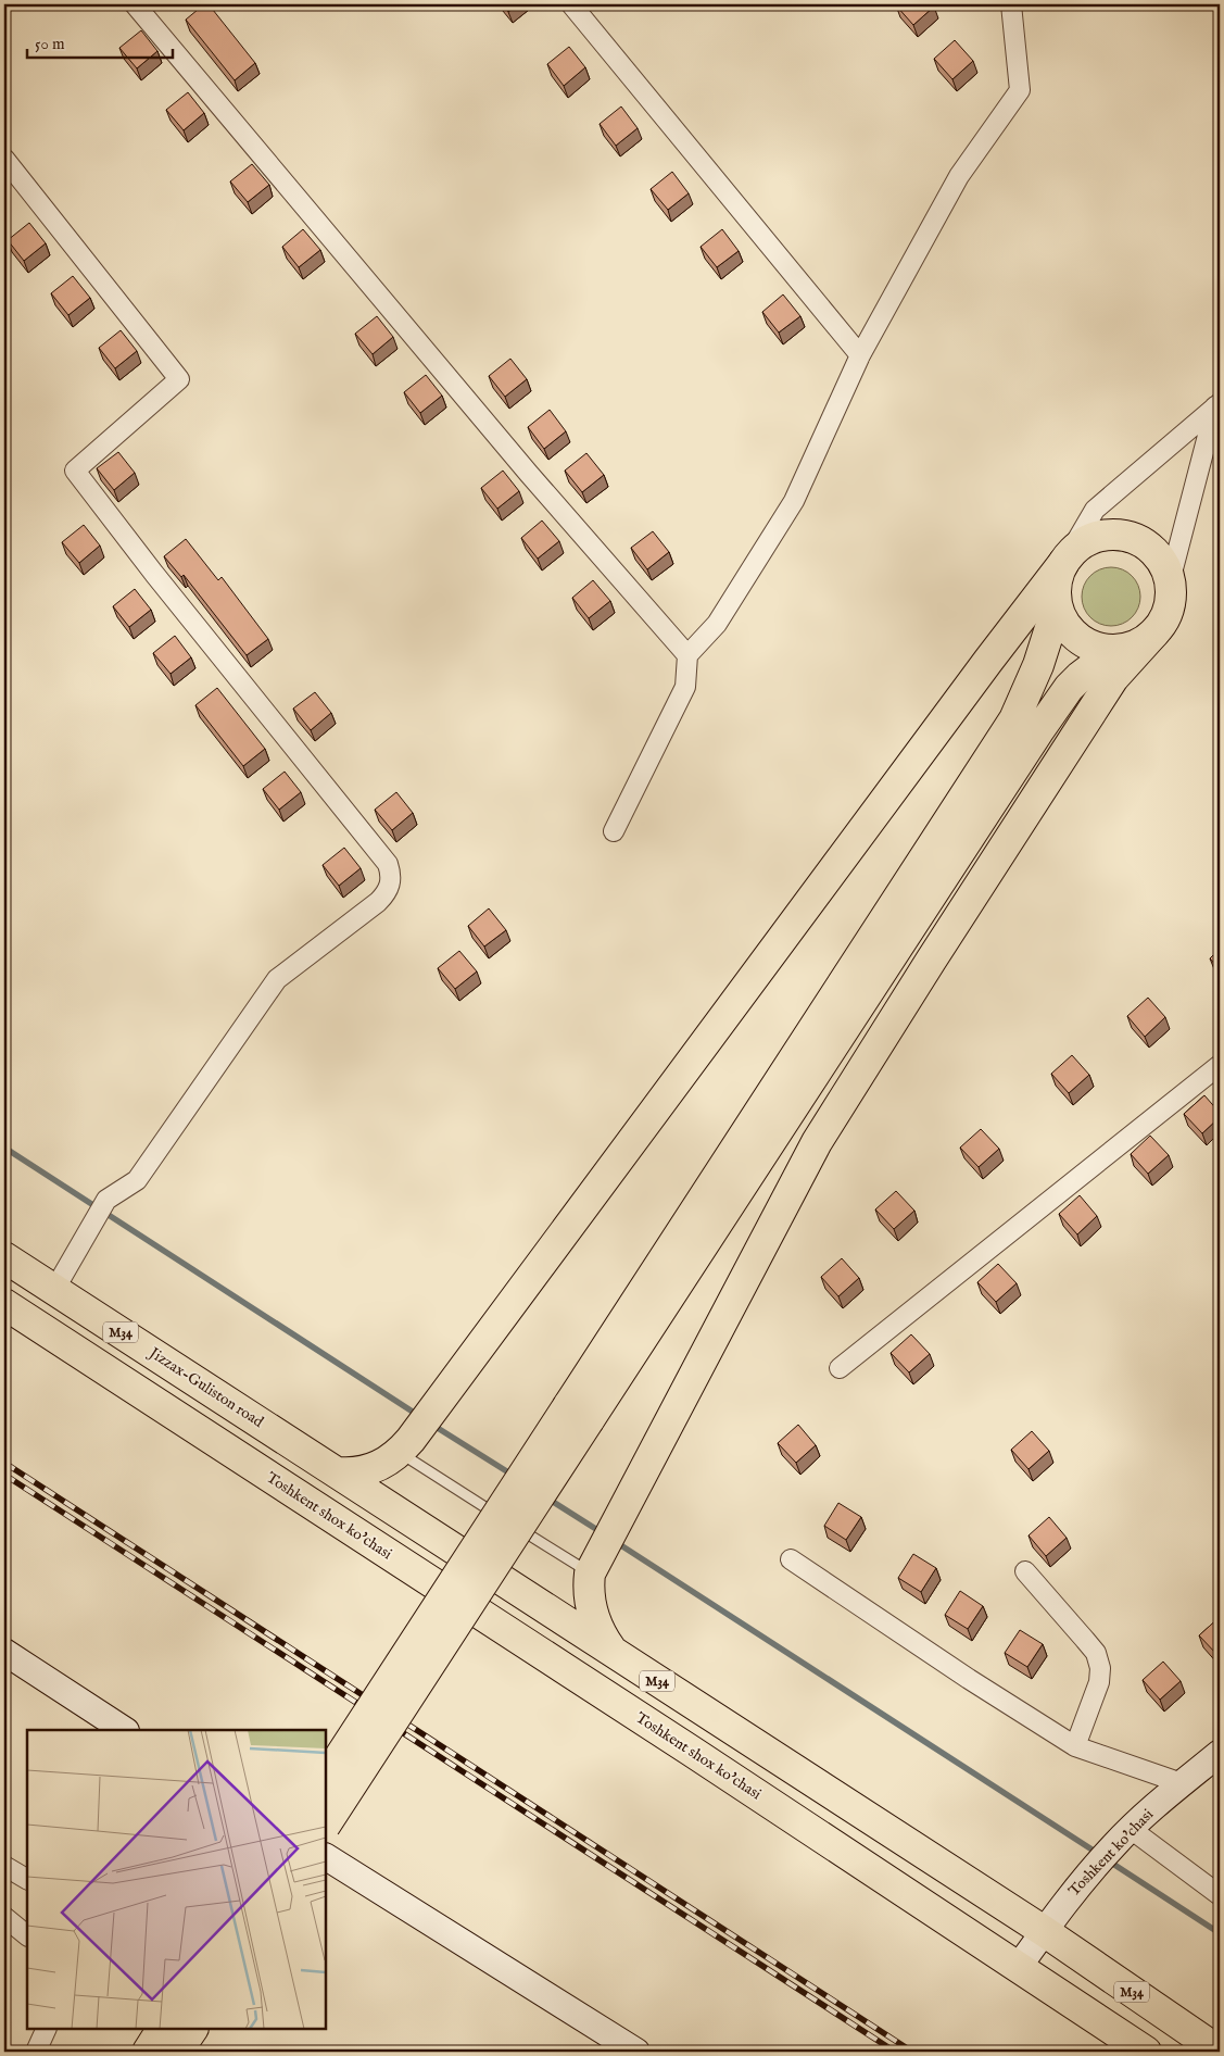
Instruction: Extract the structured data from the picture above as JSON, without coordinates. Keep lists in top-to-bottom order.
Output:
{
  "streets": {
    "main road": ["M34", "Jizzax-Guliston road", "Toshkent shox ko'chasi"],
    "street": ["Toshkent ko'chasi"]
  },
  "crossings": [
    ["M34", "Jizzax-Guliston road"],
    ["M34", "Toshkent ko'chasi"],
    ["Toshkent shox ko'chasi", "Toshkent ko'chasi"]
  ],
  "scale_bar": "50 m"
}
